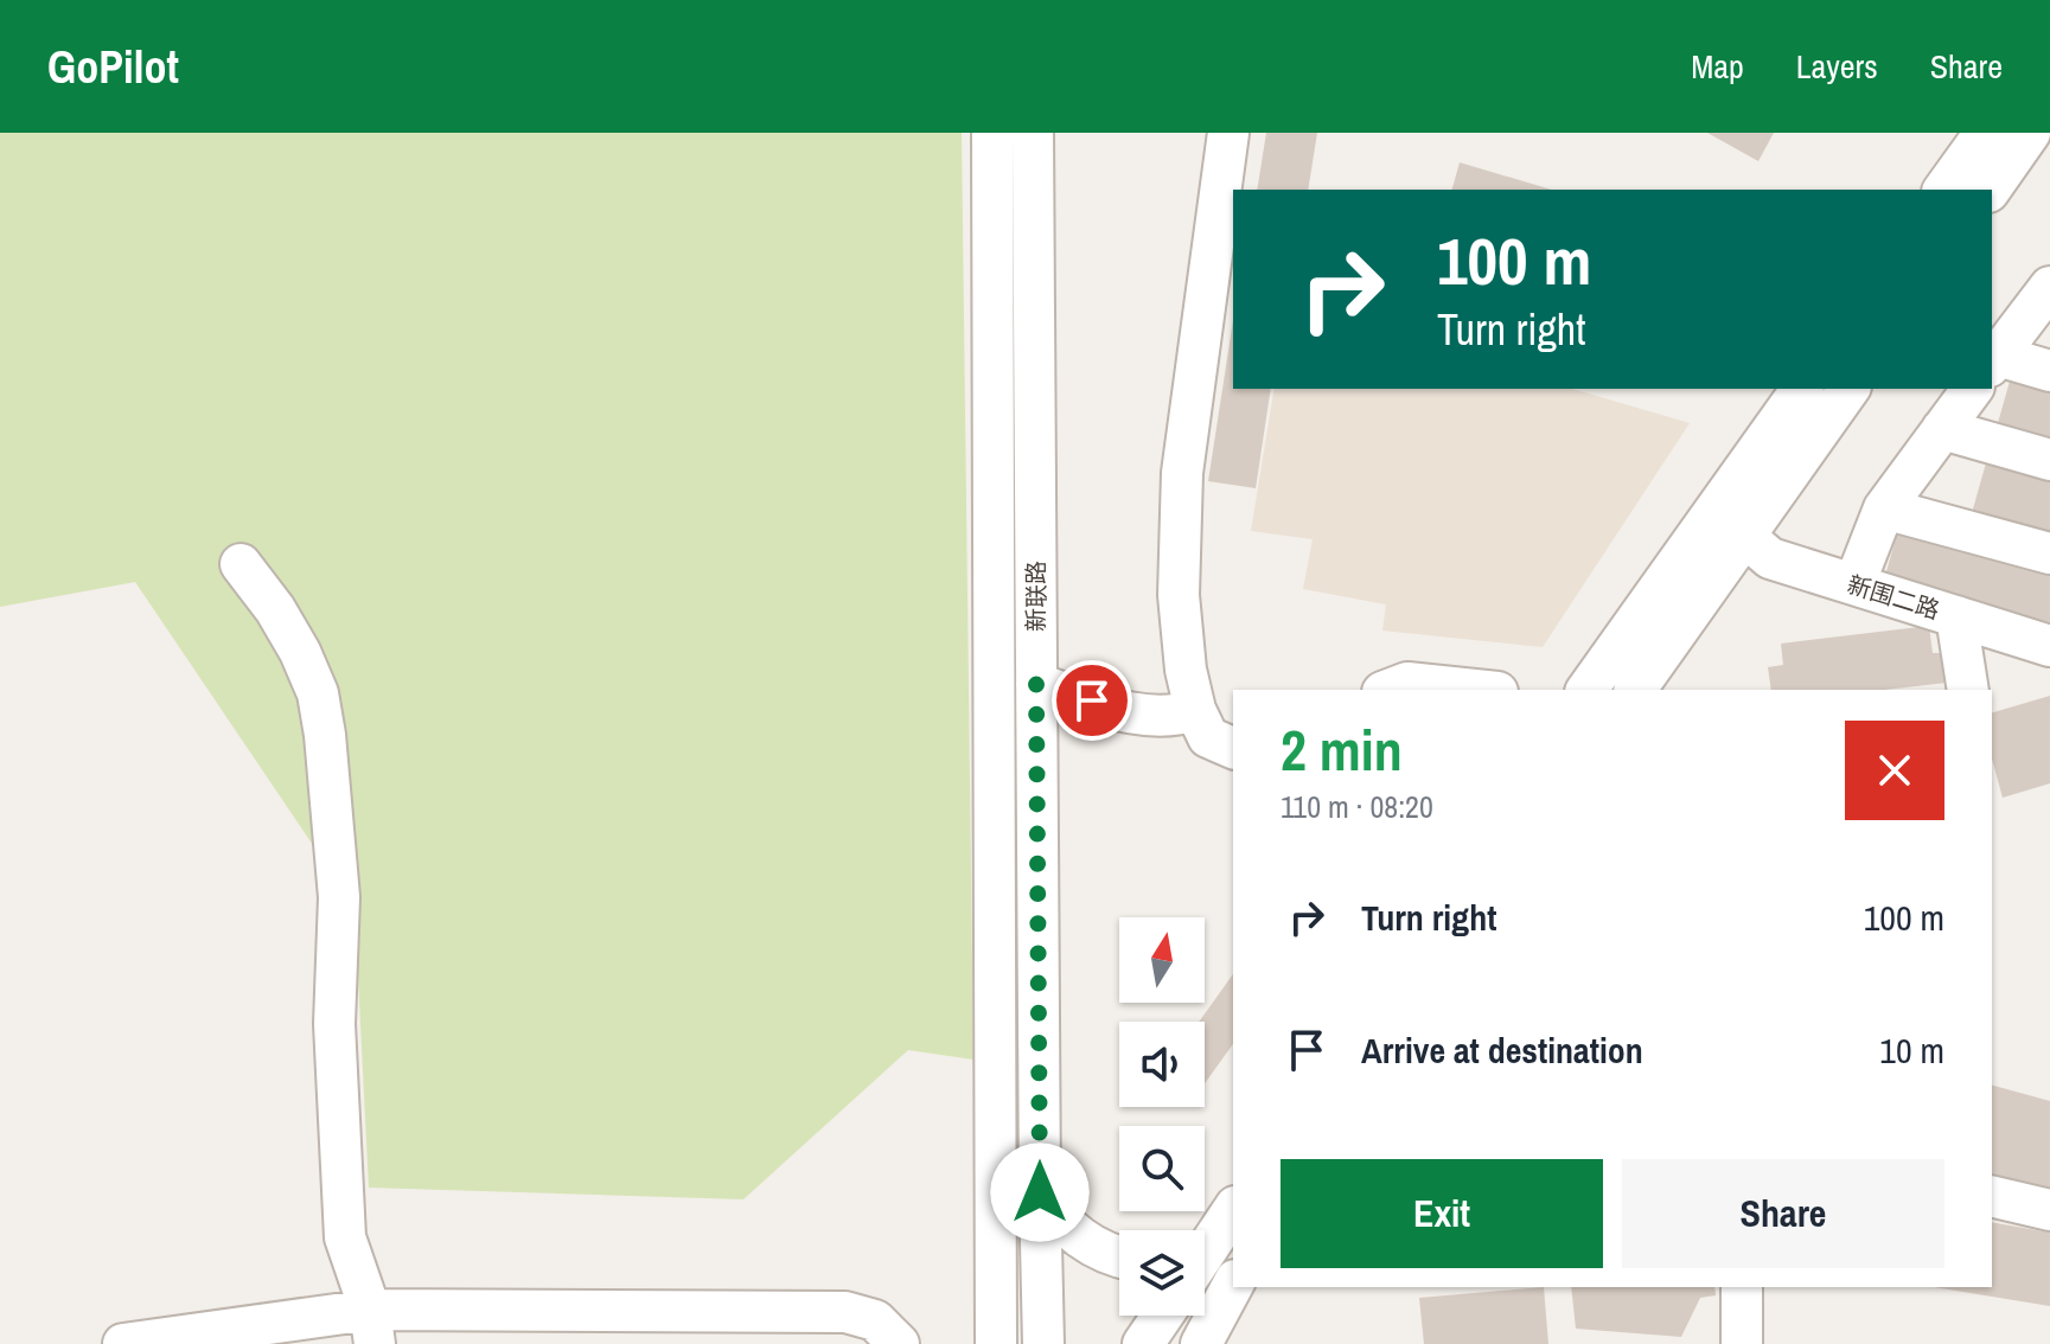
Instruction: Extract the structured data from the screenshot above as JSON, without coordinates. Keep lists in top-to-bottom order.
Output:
{
  "streets": {
    "street": ["新联路", "新围二路"]
  },
  "north": "top",
  "page": {
    "header": "GoPilot",
    "nav": ["Map", "Layers", "Share"],
    "turn": ["100 m", "Turn right"],
    "heading": ["2 min", "110 m · 08:20"],
    "list": [
      {
        "name": "Turn right",
        "value": "100 m"
      },
      {
        "name": "Arrive at destination",
        "value": "10 m"
      }
    ],
    "buttons": ["Exit", "Share"]
  }
}
